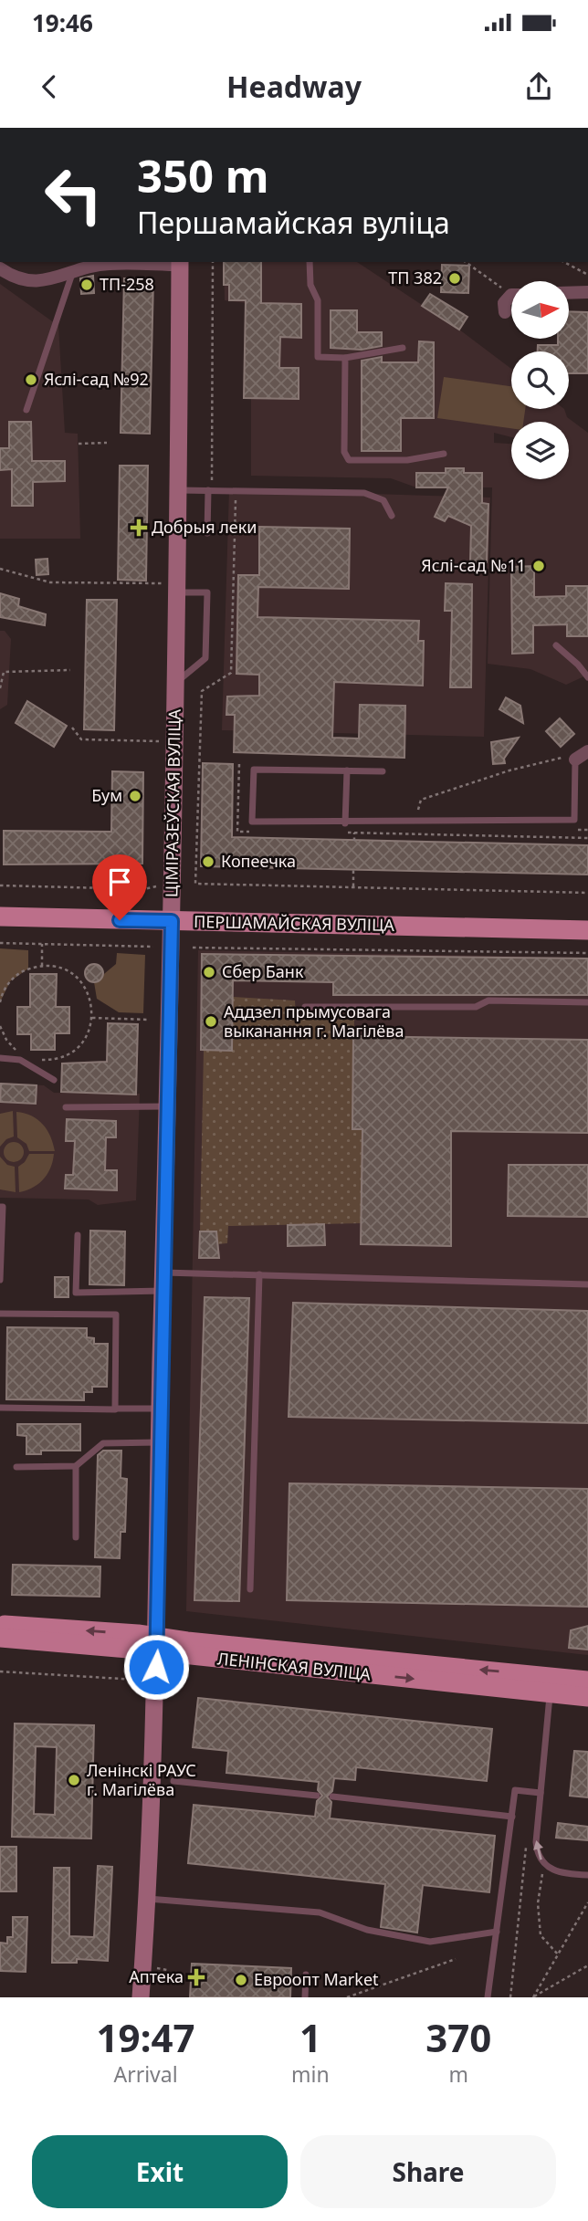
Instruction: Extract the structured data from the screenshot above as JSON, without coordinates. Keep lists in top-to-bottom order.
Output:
{
  "streets": {
    "main road": ["ЦІМІРАЗЕЎСКАЯ ВУЛІЦА", "ПЕРШАМАЙСКАЯ ВУЛІЦА", "ЛЕНІНСКАЯ ВУЛІЦА"]
  },
  "crossings": [
    ["ЦІМІРАЗЕЎСКАЯ ВУЛІЦА", "ПЕРШАМАЙСКАЯ ВУЛІЦА"],
    ["ЦІМІРАЗЕЎСКАЯ ВУЛІЦА", "ЛЕНІНСКАЯ ВУЛІЦА"]
  ],
  "places": {
    "other": [
      "ТП 382",
      "ТП-258",
      "Яслі-сад №92",
      "Яслі-сад №11",
      "Бум",
      "Копеечка",
      "Сбер Банк",
      "Аддзел прымусовага выканання г. Магілёва",
      "Ленінскі РАУС г. Магілёва",
      "Евроопт Market"
    ],
    "health": ["Добрыя леки", "Аптека"]
  },
  "north": "right",
  "page": {
    "status": "19:46",
    "header": "Headway",
    "turn": ["350 m", "Першамайская вуліца"],
    "eta": [
      "19:47",
      "Arrival",
      "1",
      "min",
      "370",
      "m"
    ],
    "buttons": ["Exit", "Share"]
  }
}
